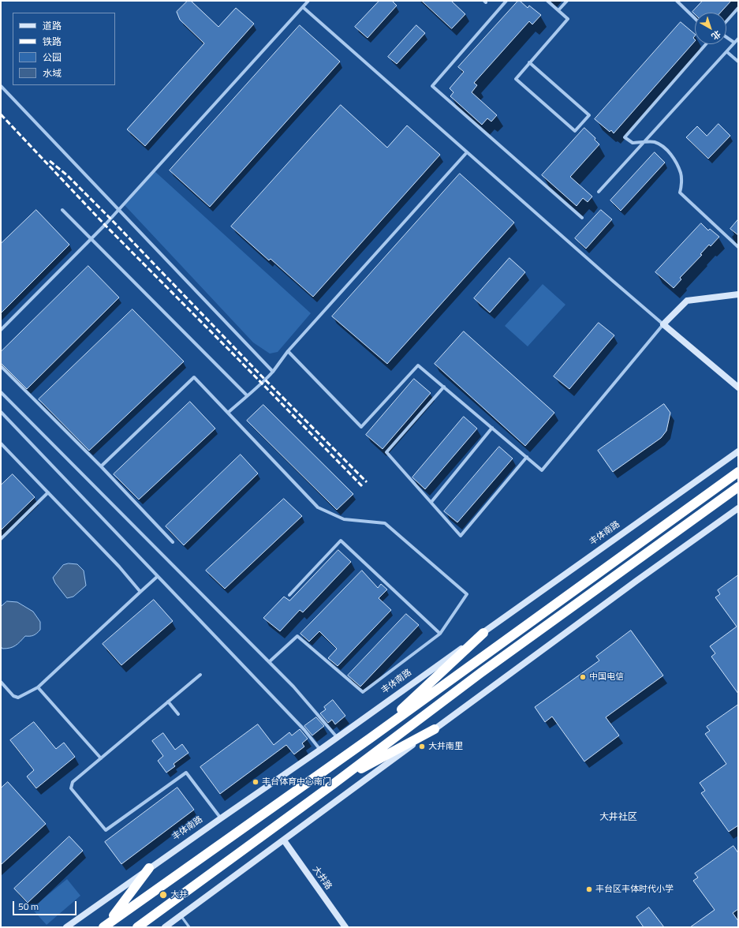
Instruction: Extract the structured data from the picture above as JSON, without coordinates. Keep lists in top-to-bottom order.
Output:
{
  "streets": {
    "street": ["丰体南路", "大井路"]
  },
  "districts": ["大井社区"],
  "places": [
    "中国电信",
    "大井南里",
    "丰台体育中心南门",
    "丰台区丰体时代小学",
    "大井"
  ],
  "legend": [
    "道路",
    "铁路",
    "公园",
    "水域"
  ],
  "scale_bar": "50 m",
  "north": "bottom right"
}
